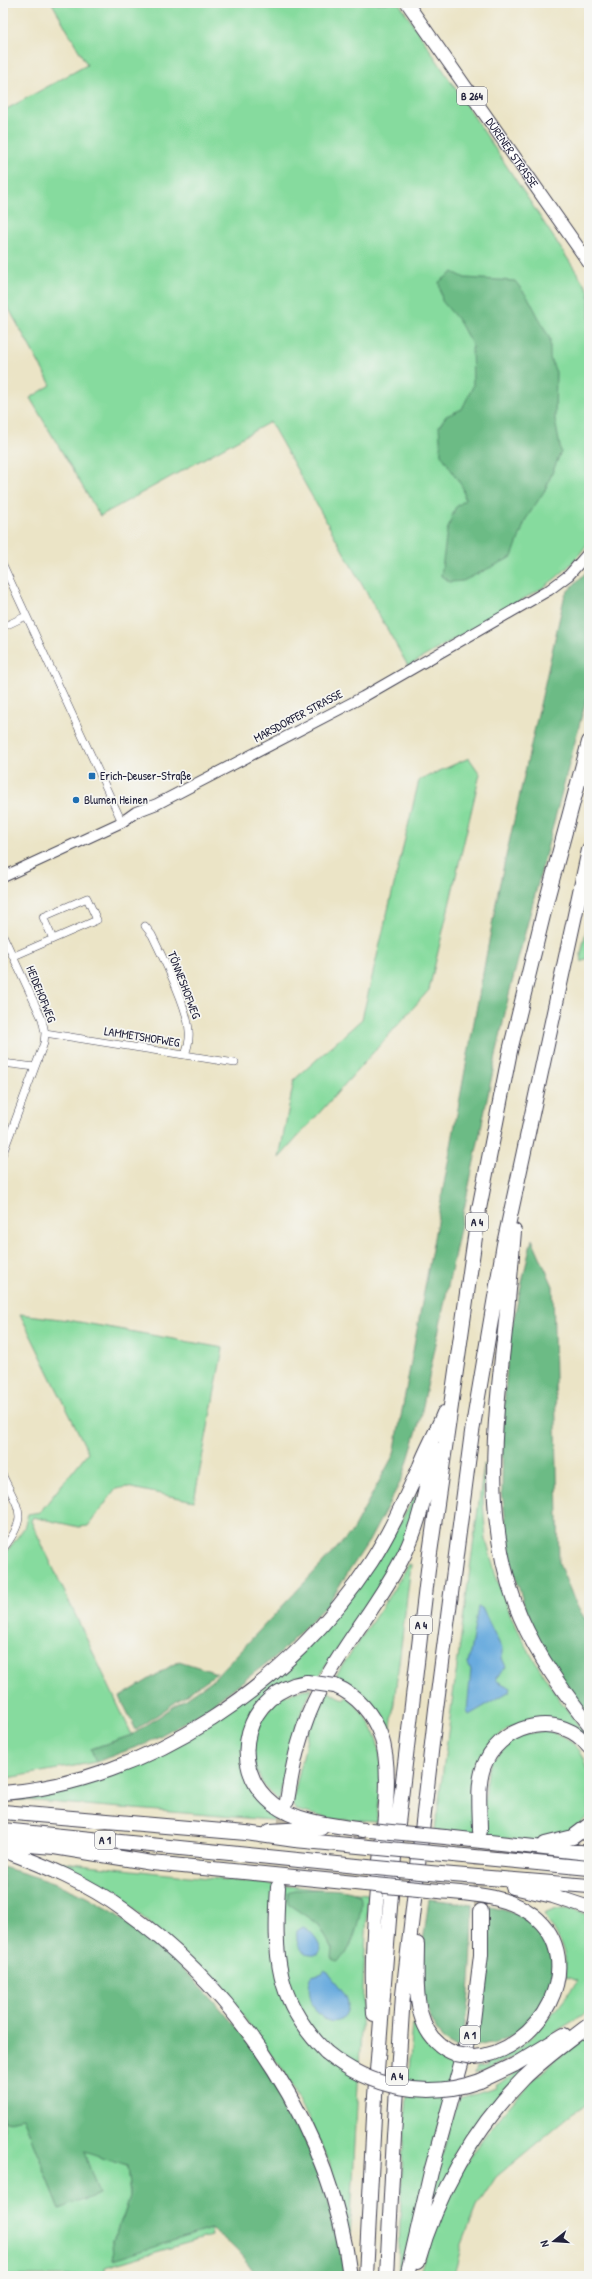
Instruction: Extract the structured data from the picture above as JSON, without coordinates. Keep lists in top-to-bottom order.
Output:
{
  "streets": {
    "highway": ["A 4", "A 1"],
    "main road": ["B 264", "DÜRENER STRASSE"],
    "street": [
      "MARSDORFER STRASSE",
      "TÖNNESHOFWEG",
      "HEIDEHOFWEG",
      "LAMMETSHOFWEG"
    ]
  },
  "crossings": [
    ["TÖNNESHOFWEG", "LAMMETSHOFWEG"],
    ["HEIDEHOFWEG", "LAMMETSHOFWEG"]
  ],
  "places": {
    "transit": ["Erich-Deuser-Straße"],
    "other": ["Blumen Heinen"]
  },
  "north": "left"
}
